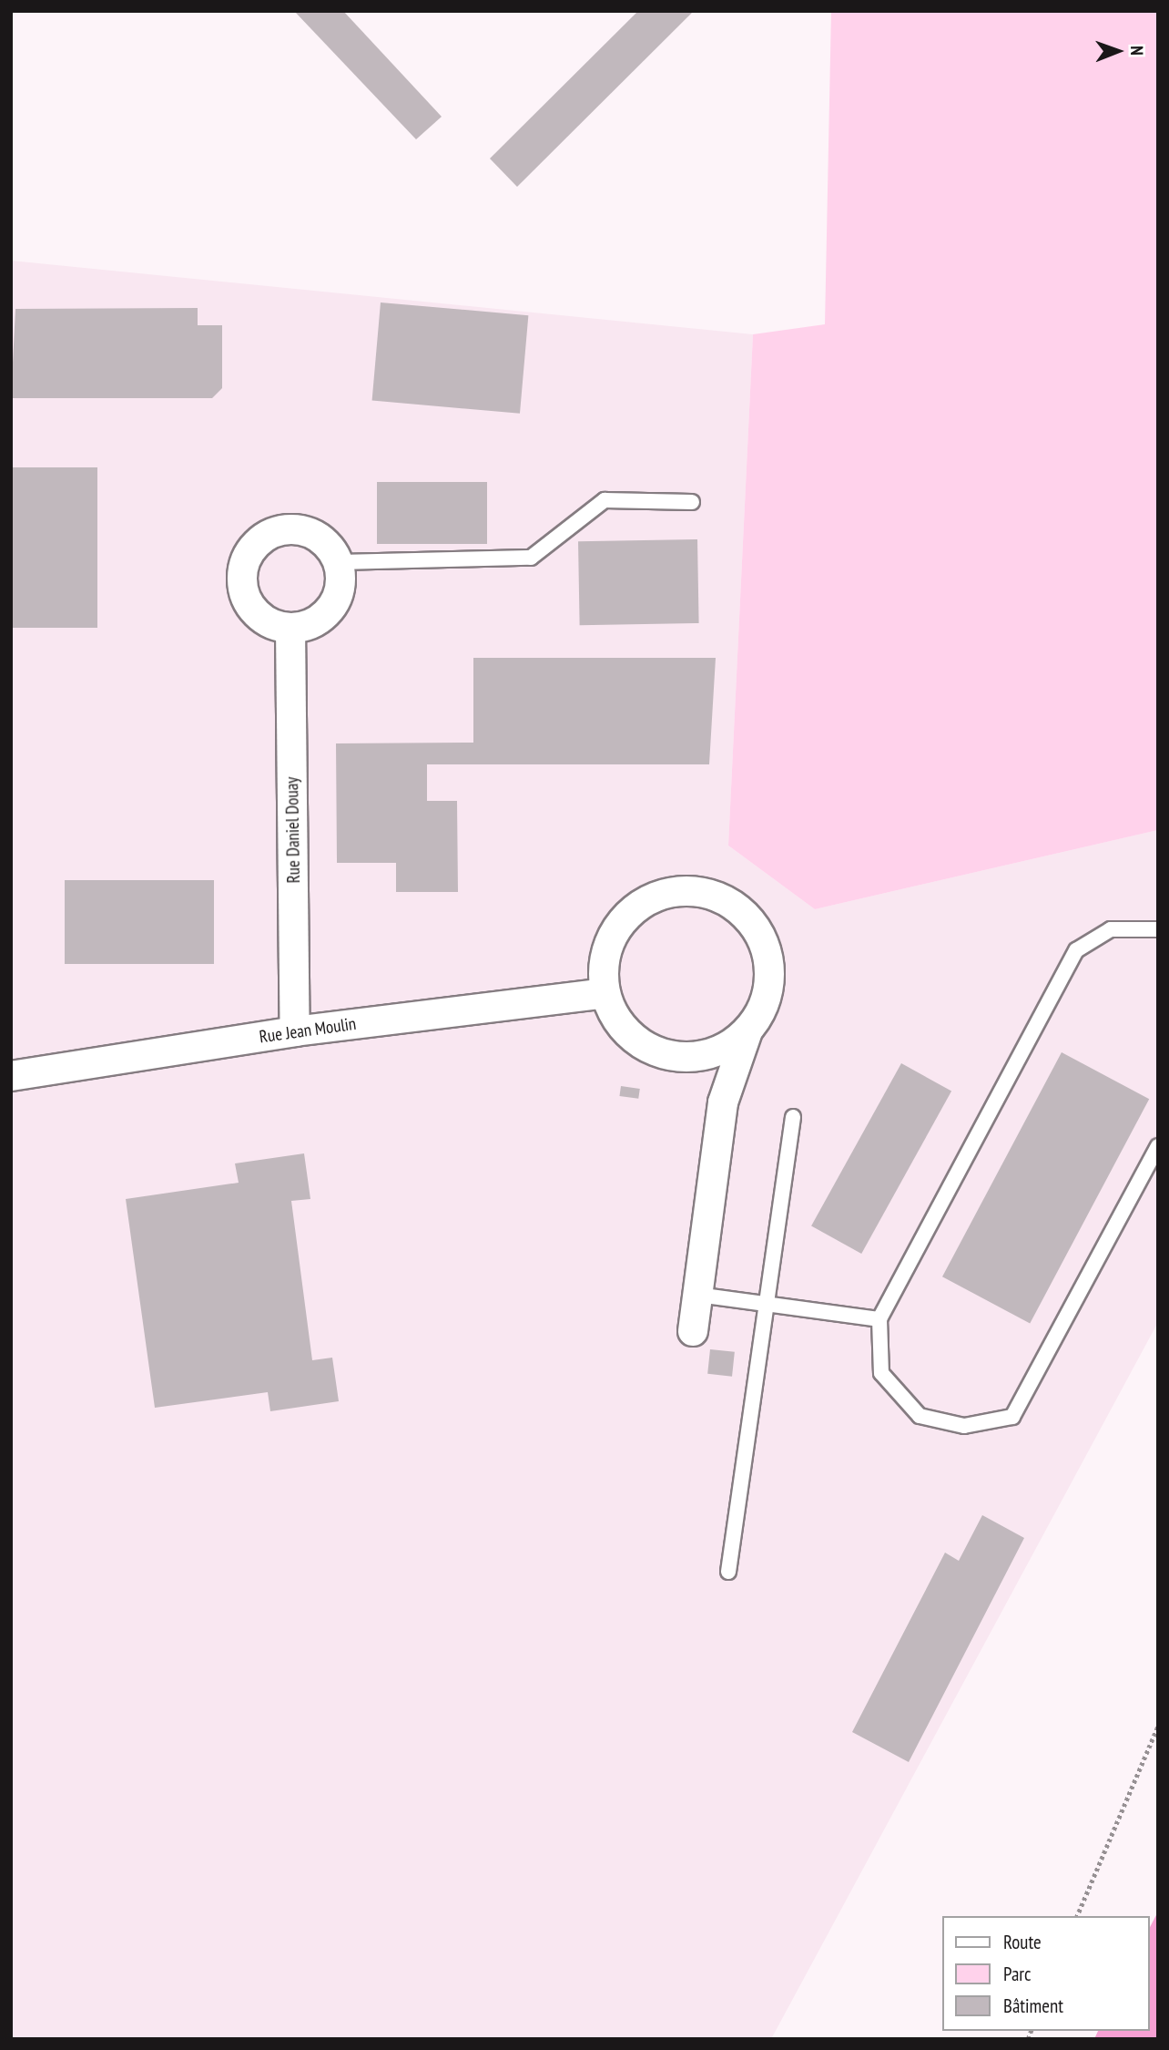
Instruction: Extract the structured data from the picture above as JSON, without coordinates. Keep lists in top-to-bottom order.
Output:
{
  "streets": {
    "street": ["Rue Daniel Douay", "Rue Jean Moulin"]
  },
  "crossings": [
    ["Rue Daniel Douay", "Rue Jean Moulin"]
  ],
  "legend": ["Route", "Parc", "Bâtiment"],
  "north": "right"
}
